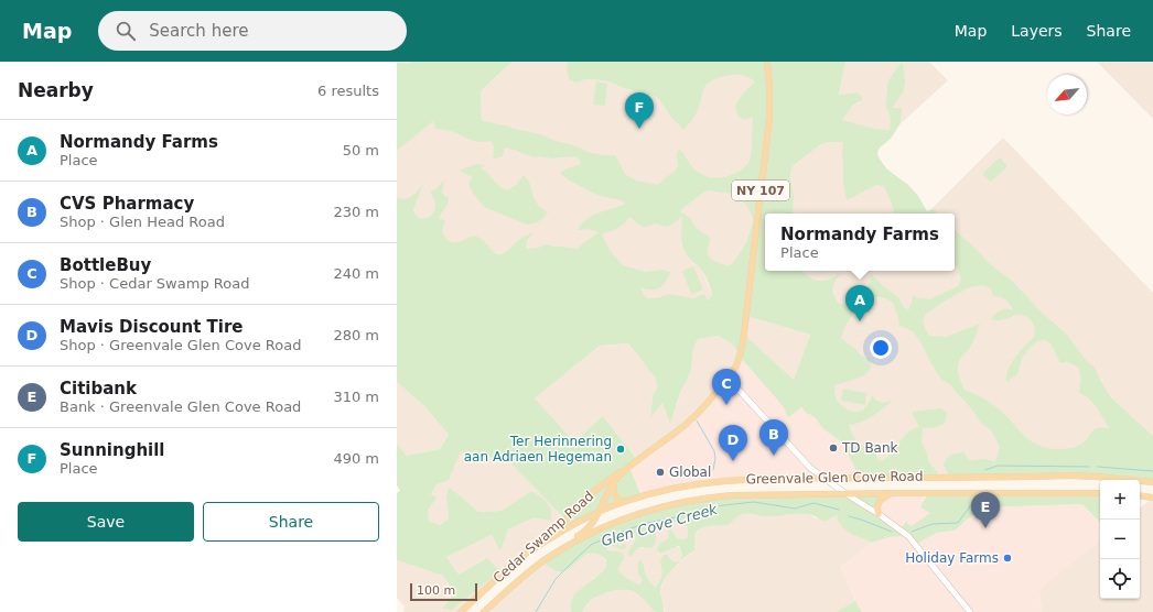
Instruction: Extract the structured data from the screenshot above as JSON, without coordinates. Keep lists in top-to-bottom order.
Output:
{
  "streets": {
    "main road": ["NY 107", "Greenvale Glen Cove Road", "Cedar Swamp Road"]
  },
  "crossings": [
    ["NY 107", "Greenvale Glen Cove Road"],
    ["NY 107", "Cedar Swamp Road"],
    ["Greenvale Glen Cove Road", "Cedar Swamp Road"]
  ],
  "water": ["Glen Cove Creek"],
  "places": [
    "TD Bank",
    "Ter Herinnering aan Adriaen Hegeman",
    "Global",
    "Holiday Farms"
  ],
  "scale_bar": "100 m",
  "north": "bottom left",
  "page": {
    "header": "Map",
    "search": "Search here",
    "nav": ["Map", "Layers", "Share"],
    "heading": ["Nearby", "6 results"],
    "pins": [
      "F",
      "A",
      "C",
      "B",
      "D",
      "E"
    ],
    "list": [
      {
        "mark": "A",
        "name": "Normandy Farms",
        "note": "Place",
        "value": "50 m"
      },
      {
        "mark": "B",
        "name": "CVS Pharmacy",
        "note": "Shop · Glen Head Road",
        "value": "230 m"
      },
      {
        "mark": "C",
        "name": "BottleBuy",
        "note": "Shop · Cedar Swamp Road",
        "value": "240 m"
      },
      {
        "mark": "D",
        "name": "Mavis Discount Tire",
        "note": "Shop · Greenvale Glen Cove Road",
        "value": "280 m"
      },
      {
        "mark": "E",
        "name": "Citibank",
        "note": "Bank · Greenvale Glen Cove Road",
        "value": "310 m"
      },
      {
        "mark": "F",
        "name": "Sunninghill",
        "note": "Place",
        "value": "490 m"
      }
    ],
    "popup": ["Normandy Farms", "Place"],
    "map_buttons": ["+", "−"],
    "buttons": ["Save", "Share"],
    "scale": "100 m"
  }
}
